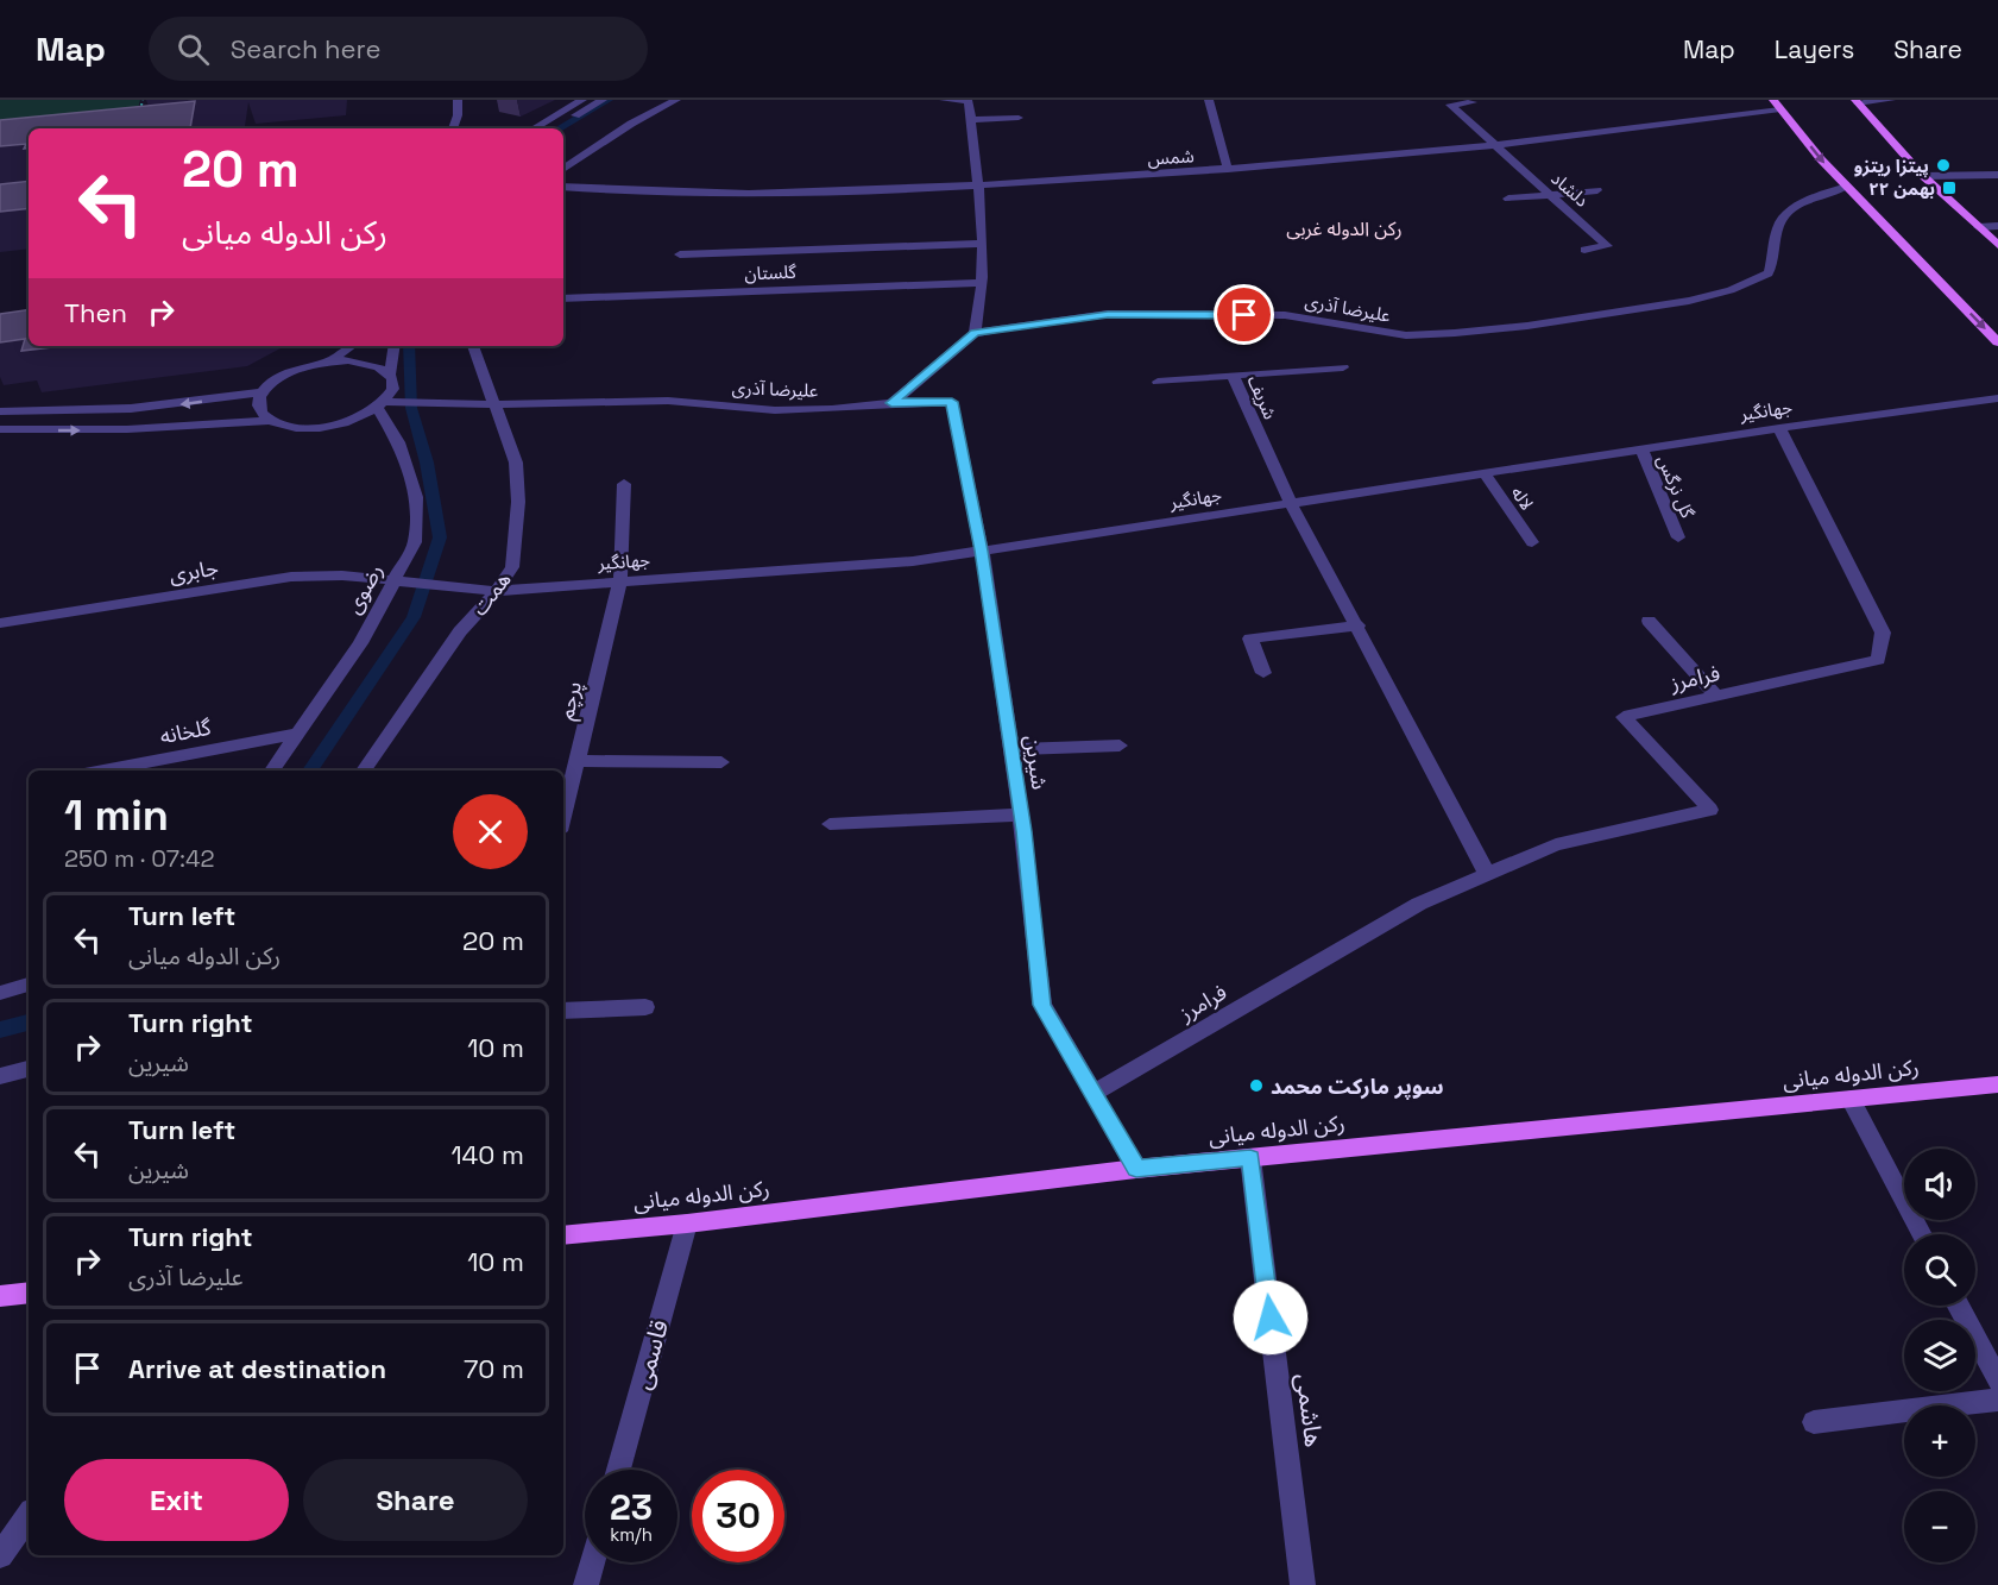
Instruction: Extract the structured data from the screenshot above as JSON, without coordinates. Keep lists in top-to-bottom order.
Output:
{
  "streets": {
    "main road": ["رکن الدوله میانی"],
    "street": [
      "شمس",
      "دلشاد",
      "گلستان",
      "علیرضا آذری",
      "شریف",
      "جهانگیر",
      "گل نرگس",
      "لاله",
      "جابری",
      "رضوی",
      "همت",
      "فرامرز",
      "پرچم",
      "گلخانه",
      "شیرین",
      "قاسمی",
      "هاشمی"
    ]
  },
  "crossings": [
    ["شمس", "دلشاد"],
    ["علیرضا آذری", "رضوی"],
    ["علیرضا آذری", "همت"],
    ["علیرضا آذری", "شیرین"],
    ["شریف", "جهانگیر"],
    ["جهانگیر", "گل نرگس"],
    ["جهانگیر", "لاله"],
    ["جهانگیر", "جابری"],
    ["جهانگیر", "رضوی"],
    ["جهانگیر", "همت"],
    ["جهانگیر", "فرامرز"],
    ["جهانگیر", "پرچم"],
    ["جهانگیر", "شیرین"],
    ["جابری", "رضوی"],
    ["رضوی", "گلخانه"],
    ["فرامرز", "شیرین"],
    ["شیرین", "رکن الدوله میانی"],
    ["رکن الدوله میانی", "قاسمی"],
    ["رکن الدوله میانی", "هاشمی"]
  ],
  "districts": ["رکن الدوله غربی"],
  "places": {
    "other": ["پیتزا ریتزو", "سوپر مارکت محمد"],
    "transit": ["۲۲ بهمن"]
  },
  "page": {
    "header": "Map",
    "search": "Search here",
    "nav": ["Map", "Layers", "Share"],
    "turn": ["20 m", "رکن الدوله میانی"],
    "then": "Then",
    "heading": ["1 min", "250 m · 07:42"],
    "list": [
      {
        "name": "Turn left",
        "note": "رکن الدوله میانی",
        "value": "20 m"
      },
      {
        "name": "Turn right",
        "note": "شیرین",
        "value": "10 m"
      },
      {
        "name": "Turn left",
        "note": "شیرین",
        "value": "140 m"
      },
      {
        "name": "Turn right",
        "note": "علیرضا آذری",
        "value": "10 m"
      },
      {
        "name": "Arrive at destination",
        "value": "70 m"
      }
    ],
    "map_buttons": ["+", "−"],
    "buttons": ["Exit", "Share"],
    "speed": "23 km/h",
    "limit": "30"
  }
}
